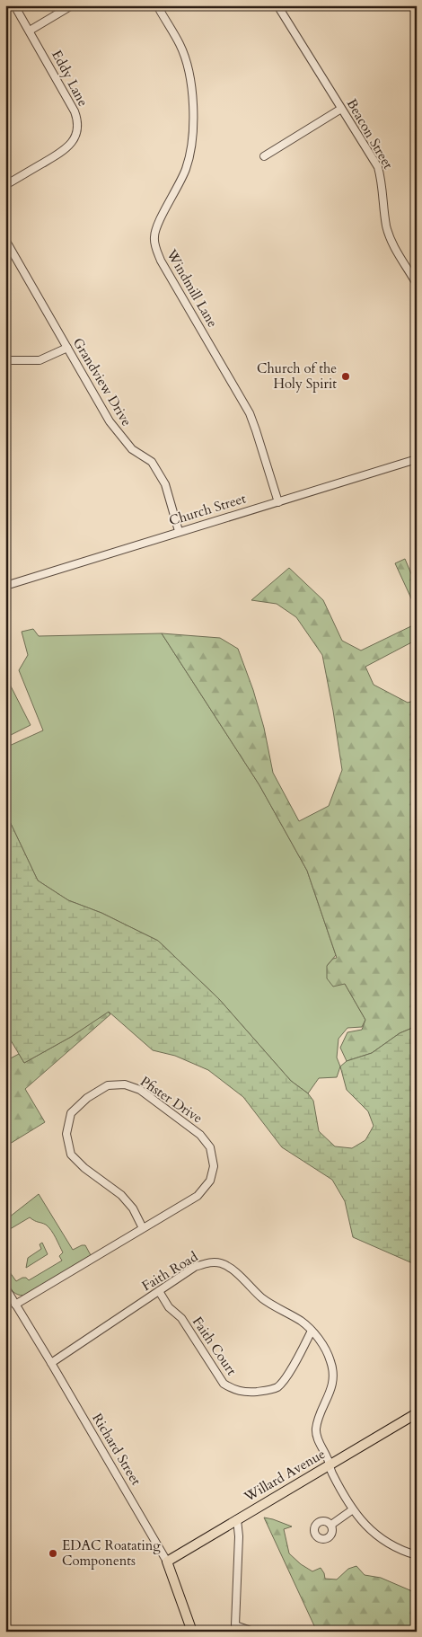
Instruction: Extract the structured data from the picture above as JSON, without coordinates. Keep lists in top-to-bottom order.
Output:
{
  "streets": {
    "main road": ["Richard Street", "Willard Avenue"],
    "street": [
      "Eddy Lane",
      "Beacon Street",
      "Windmill Lane",
      "Grandview Drive",
      "Church Street",
      "Pfister Drive",
      "Faith Road",
      "Faith Court"
    ]
  },
  "crossings": [
    ["Windmill Lane", "Church Street"],
    ["Grandview Drive", "Church Street"],
    ["Pfister Drive", "Richard Street"],
    ["Faith Road", "Faith Court"],
    ["Faith Road", "Richard Street"],
    ["Faith Road", "Willard Avenue"],
    ["Richard Street", "Willard Avenue"]
  ],
  "places": ["Church of the Holy Spirit", "EDAC Roatating Components"]
}
